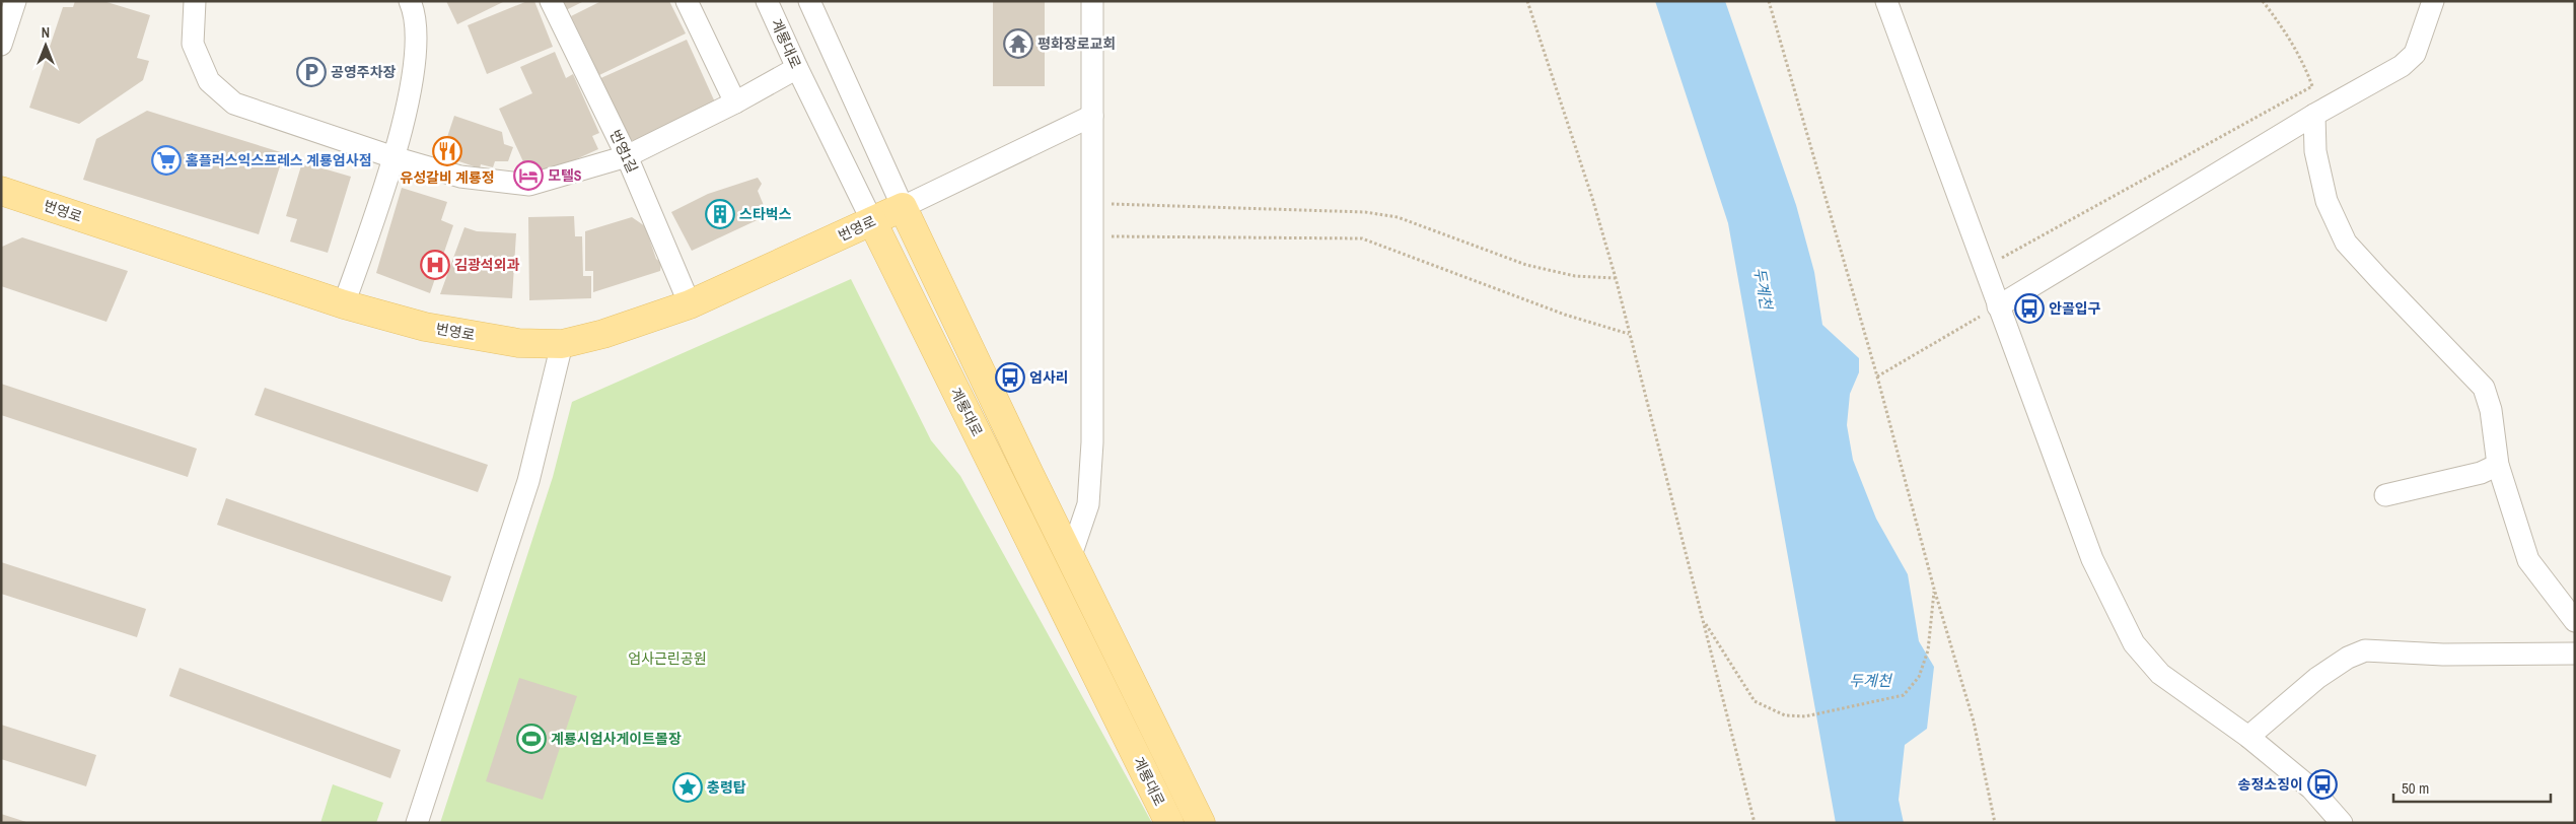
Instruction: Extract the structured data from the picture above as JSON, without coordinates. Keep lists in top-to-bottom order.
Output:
{
  "streets": {
    "main road": ["계룡대로", "번영로"],
    "street": ["번영1길"]
  },
  "crossings": [
    ["계룡대로", "번영로"],
    ["번영1길", "번영로"]
  ],
  "water": ["두계천"],
  "parks": ["엄사근린공원"],
  "places": {
    "temple": ["평화장로교회"],
    "parking": ["공영주차장"],
    "restaurant": ["유성갈비 계룡정"],
    "supermarket": ["홈플러스익스프레스 계룡엄사점"],
    "hotel": ["모텔S"],
    "building": ["스타벅스"],
    "hospital": ["김광석외과"],
    "bus stop": ["안골입구", "엄사리", "송정소징이"],
    "sports": ["계룡시엄사게이트볼장"],
    "place": ["충령탑"]
  },
  "scale_bar": "50 m",
  "north": "top"
}
